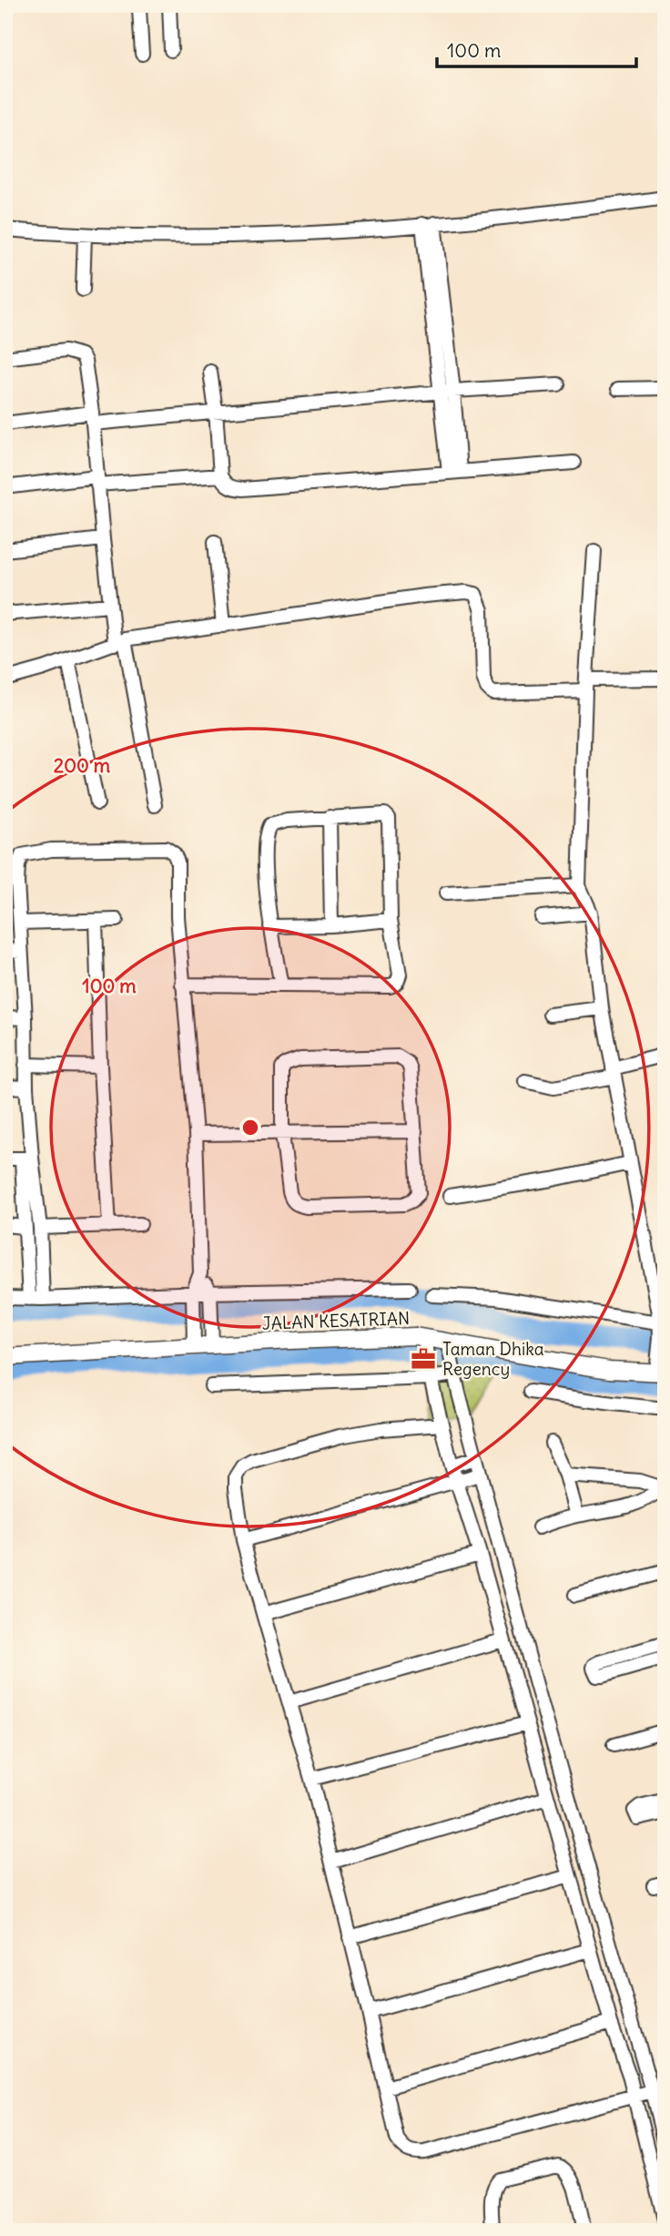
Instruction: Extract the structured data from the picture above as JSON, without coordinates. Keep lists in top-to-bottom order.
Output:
{
  "streets": {
    "street": ["JALAN KESATRIAN"]
  },
  "places": {
    "office": ["Taman Dhika Regency"]
  },
  "scale_bar": "100 m",
  "rings": ["200 m", "100 m"]
}
